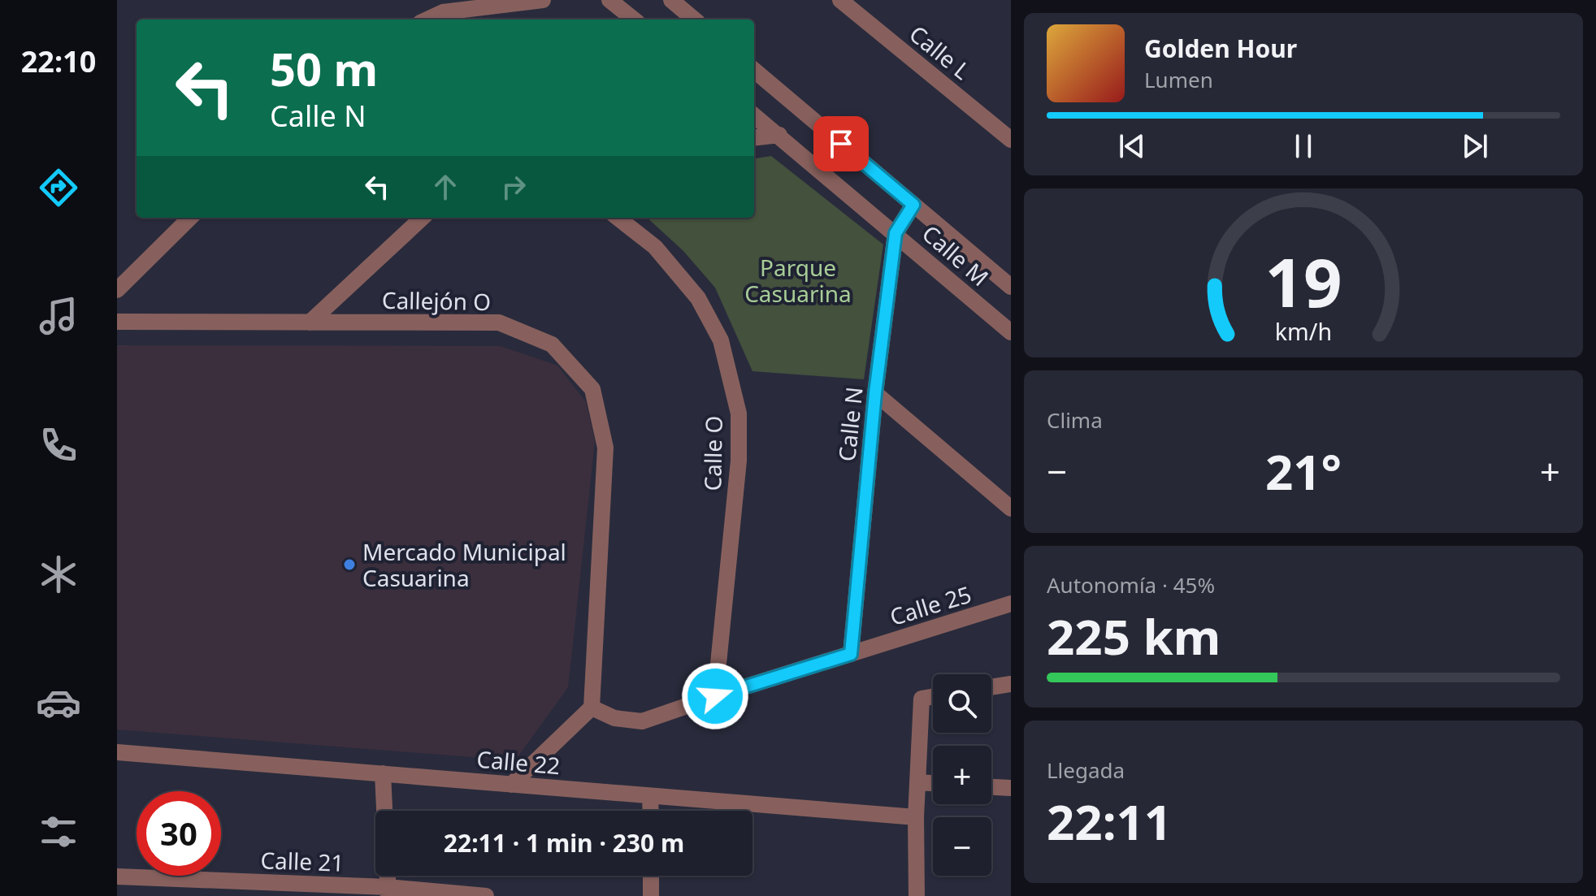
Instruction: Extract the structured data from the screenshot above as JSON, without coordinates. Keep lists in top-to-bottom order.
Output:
{
  "streets": {
    "street": [
      "Calle L",
      "Calle M",
      "Callejón O",
      "Calle N",
      "Calle O",
      "Calle 25",
      "Calle 22",
      "Calle 21"
    ]
  },
  "crossings": [
    ["Calle M", "Calle N"],
    ["Calle N", "Calle 25"],
    ["Calle O", "Calle 25"]
  ],
  "parks": ["Parque Casuarina"],
  "places": ["Mercado Municipal Casuarina"],
  "page": {
    "tabs": "22:10",
    "turn": ["50 m", "Calle N"],
    "song": ["Golden Hour", "Lumen"],
    "tile": [
      "Clima",
      ["Autonomía · 45%", "225 km"],
      ["Llegada", "22:11"]
    ],
    "heat": ["−", "21°", "+"],
    "map_buttons": ["+", "−"],
    "limit": "30",
    "trip": "22:11 · 1 min · 230 m",
    "gauge": ["19", "km/h"]
  }
}
